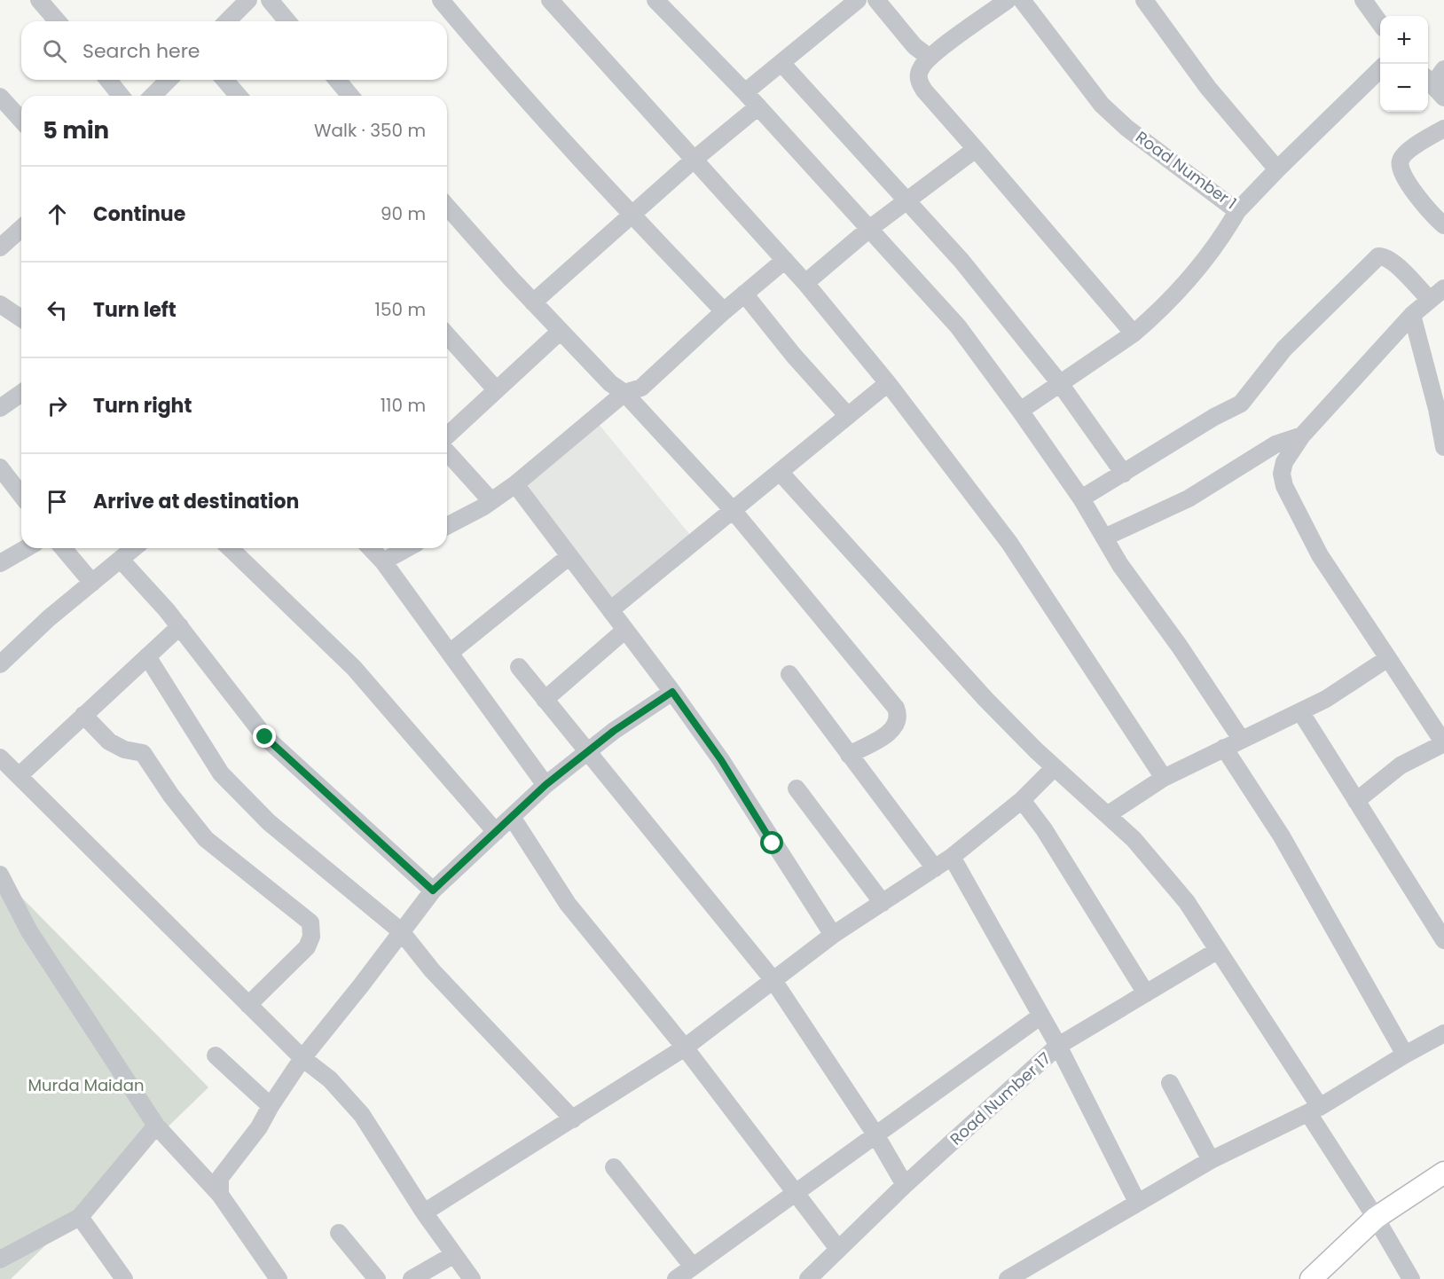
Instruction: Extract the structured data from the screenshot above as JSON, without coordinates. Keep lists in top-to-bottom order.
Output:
{
  "streets": {
    "street": ["Road Number 1", "Road Number 17"]
  },
  "parks": ["Murda Maidan"],
  "page": {
    "map_buttons": ["+", "−"],
    "search": "Search here",
    "heading": ["5 min", "Walk · 350 m"],
    "list": [
      ["Continue", "90 m"],
      ["Turn left", "150 m"],
      ["Turn right", "110 m"],
      "Arrive at destination"
    ]
  }
}
